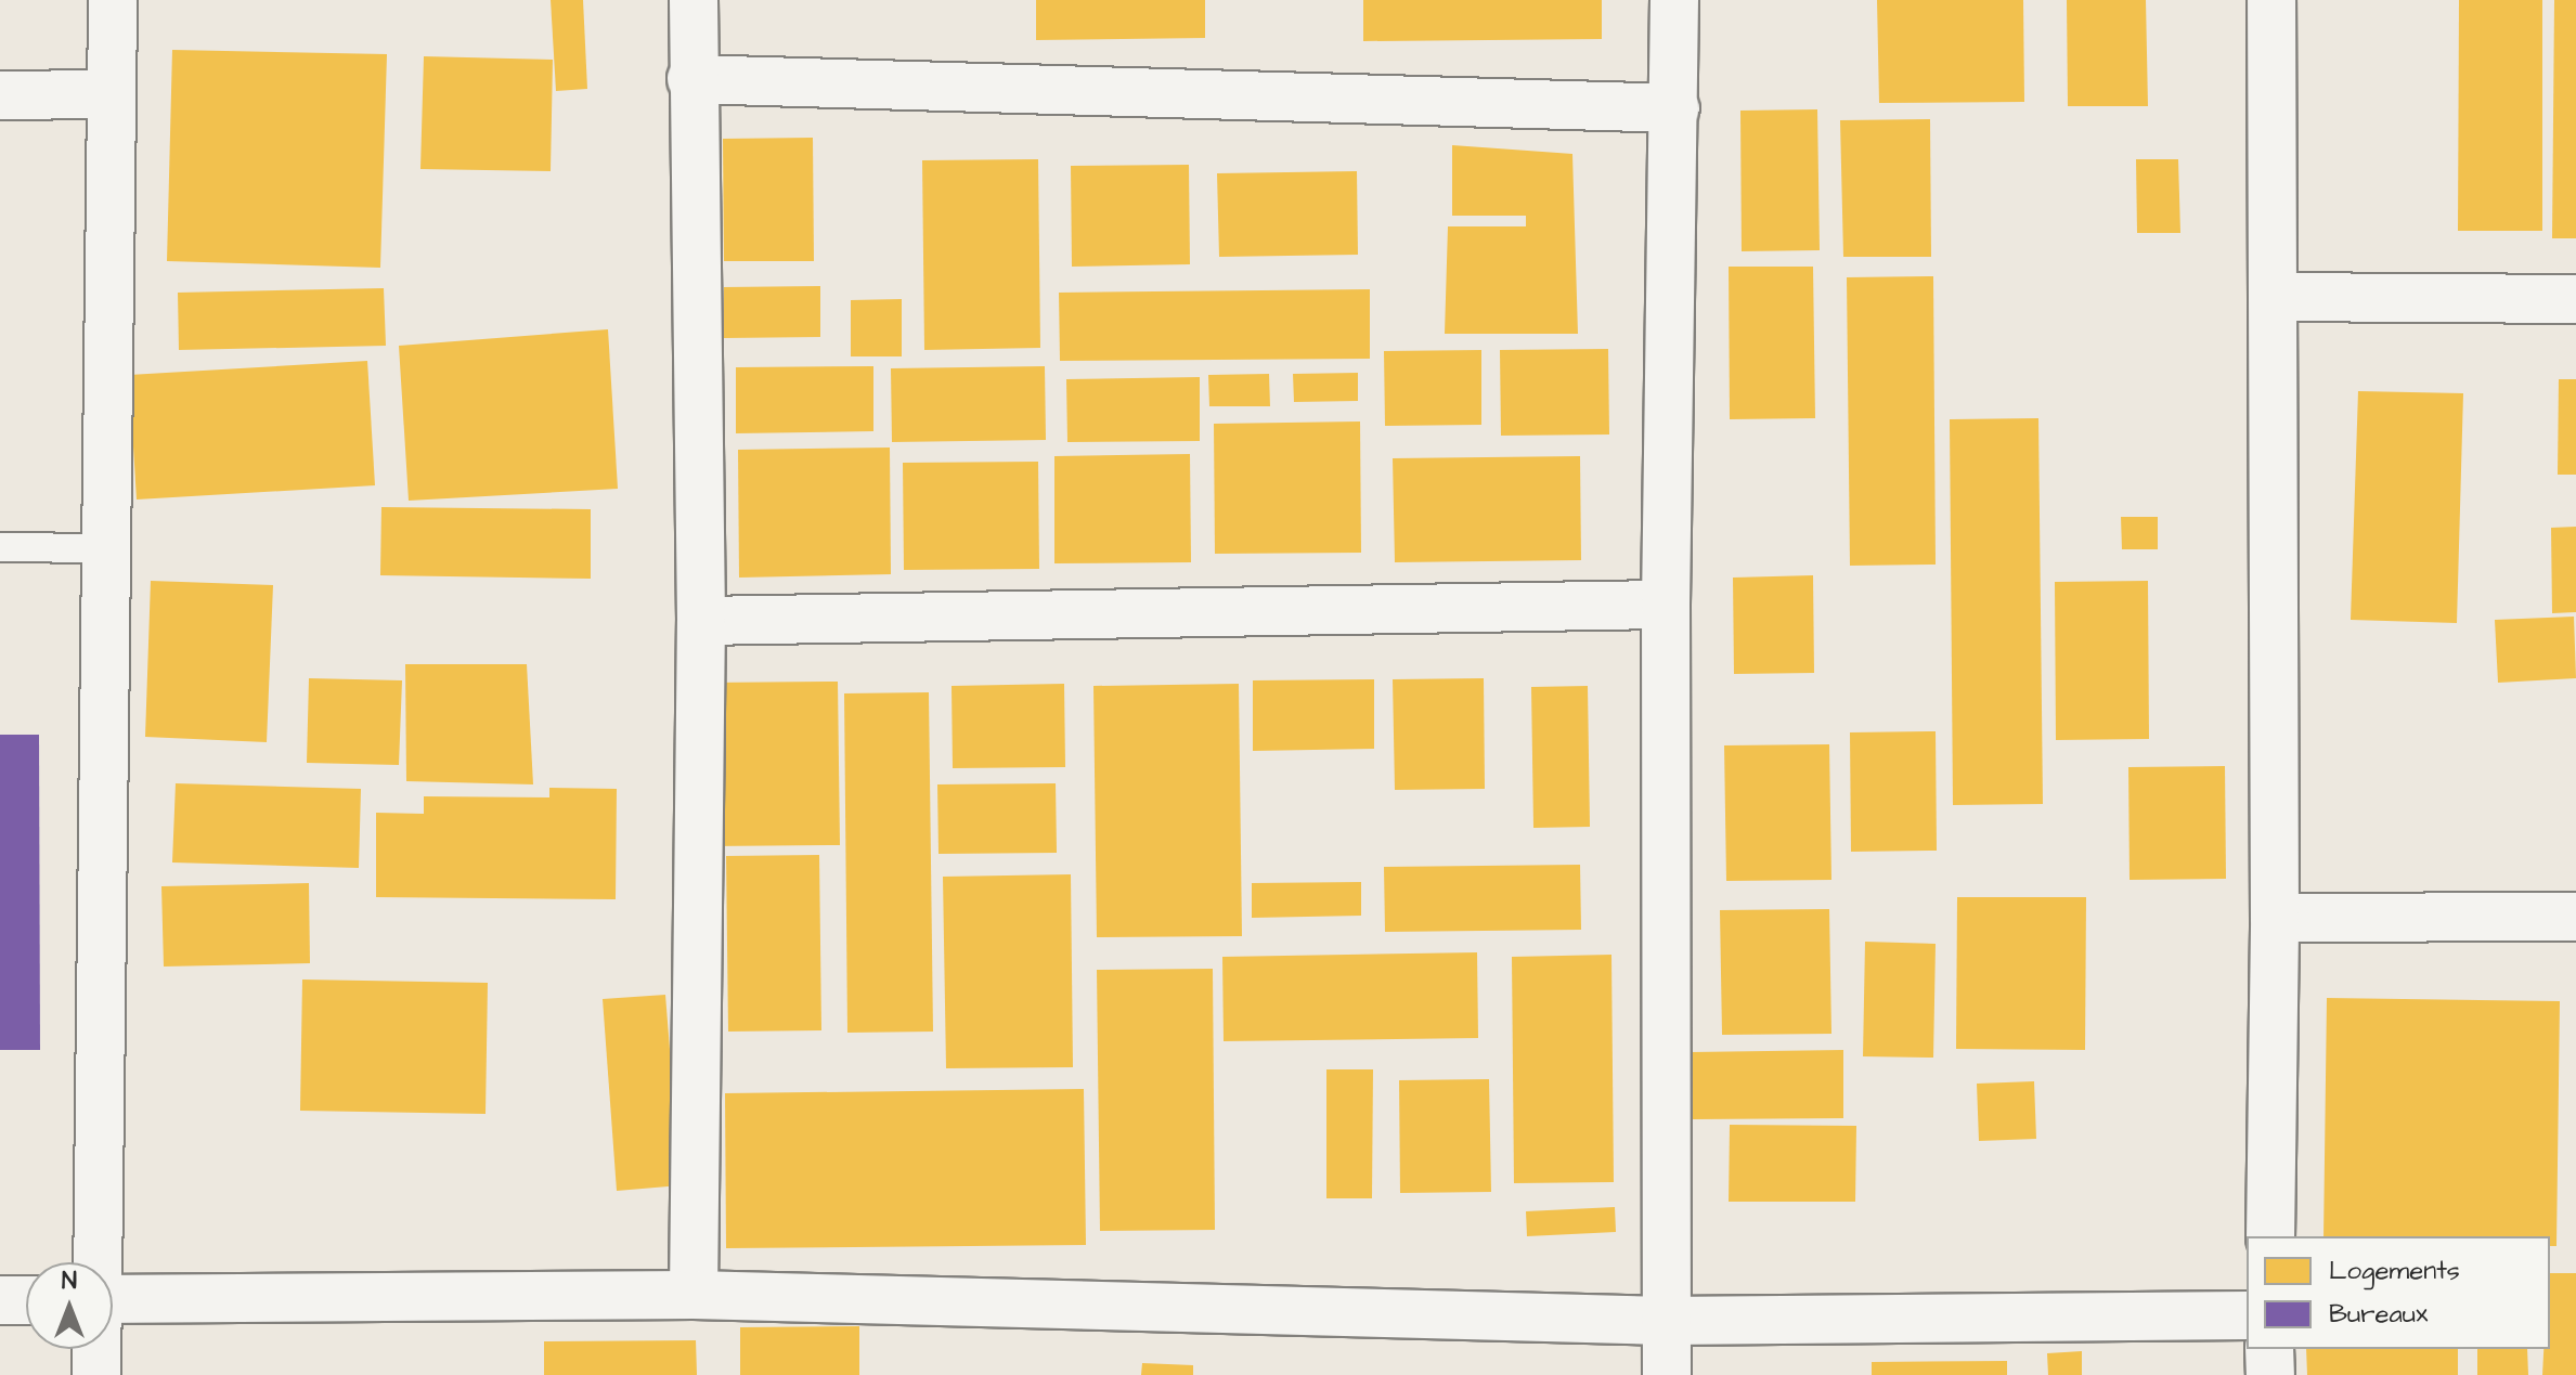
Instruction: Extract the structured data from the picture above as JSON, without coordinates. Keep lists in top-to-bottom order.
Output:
{
  "legend": ["Logements", "Bureaux"],
  "north": "top"
}
